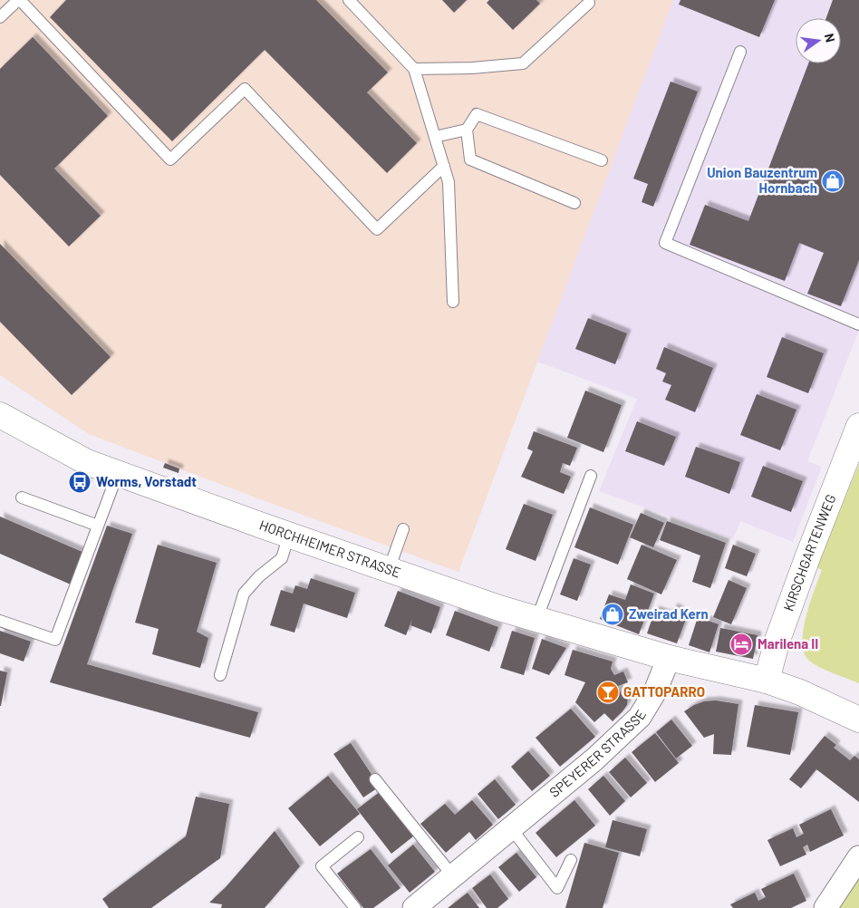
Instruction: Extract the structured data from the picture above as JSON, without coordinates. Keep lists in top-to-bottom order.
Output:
{
  "streets": {
    "main road": ["HORCHHEIMER STRASSE", "KIRSCHGARTENWEG"],
    "street": ["SPEYERER STRASSE"]
  },
  "crossings": [
    ["HORCHHEIMER STRASSE", "SPEYERER STRASSE"]
  ],
  "places": {
    "shop": ["Union Bauzentrum Hornbach", "Zweirad Kern"],
    "bus stop": ["Worms, Vorstadt"],
    "hotel": ["Marilena II"],
    "bar": ["GATTOPARRO"]
  },
  "north": "right"
}
